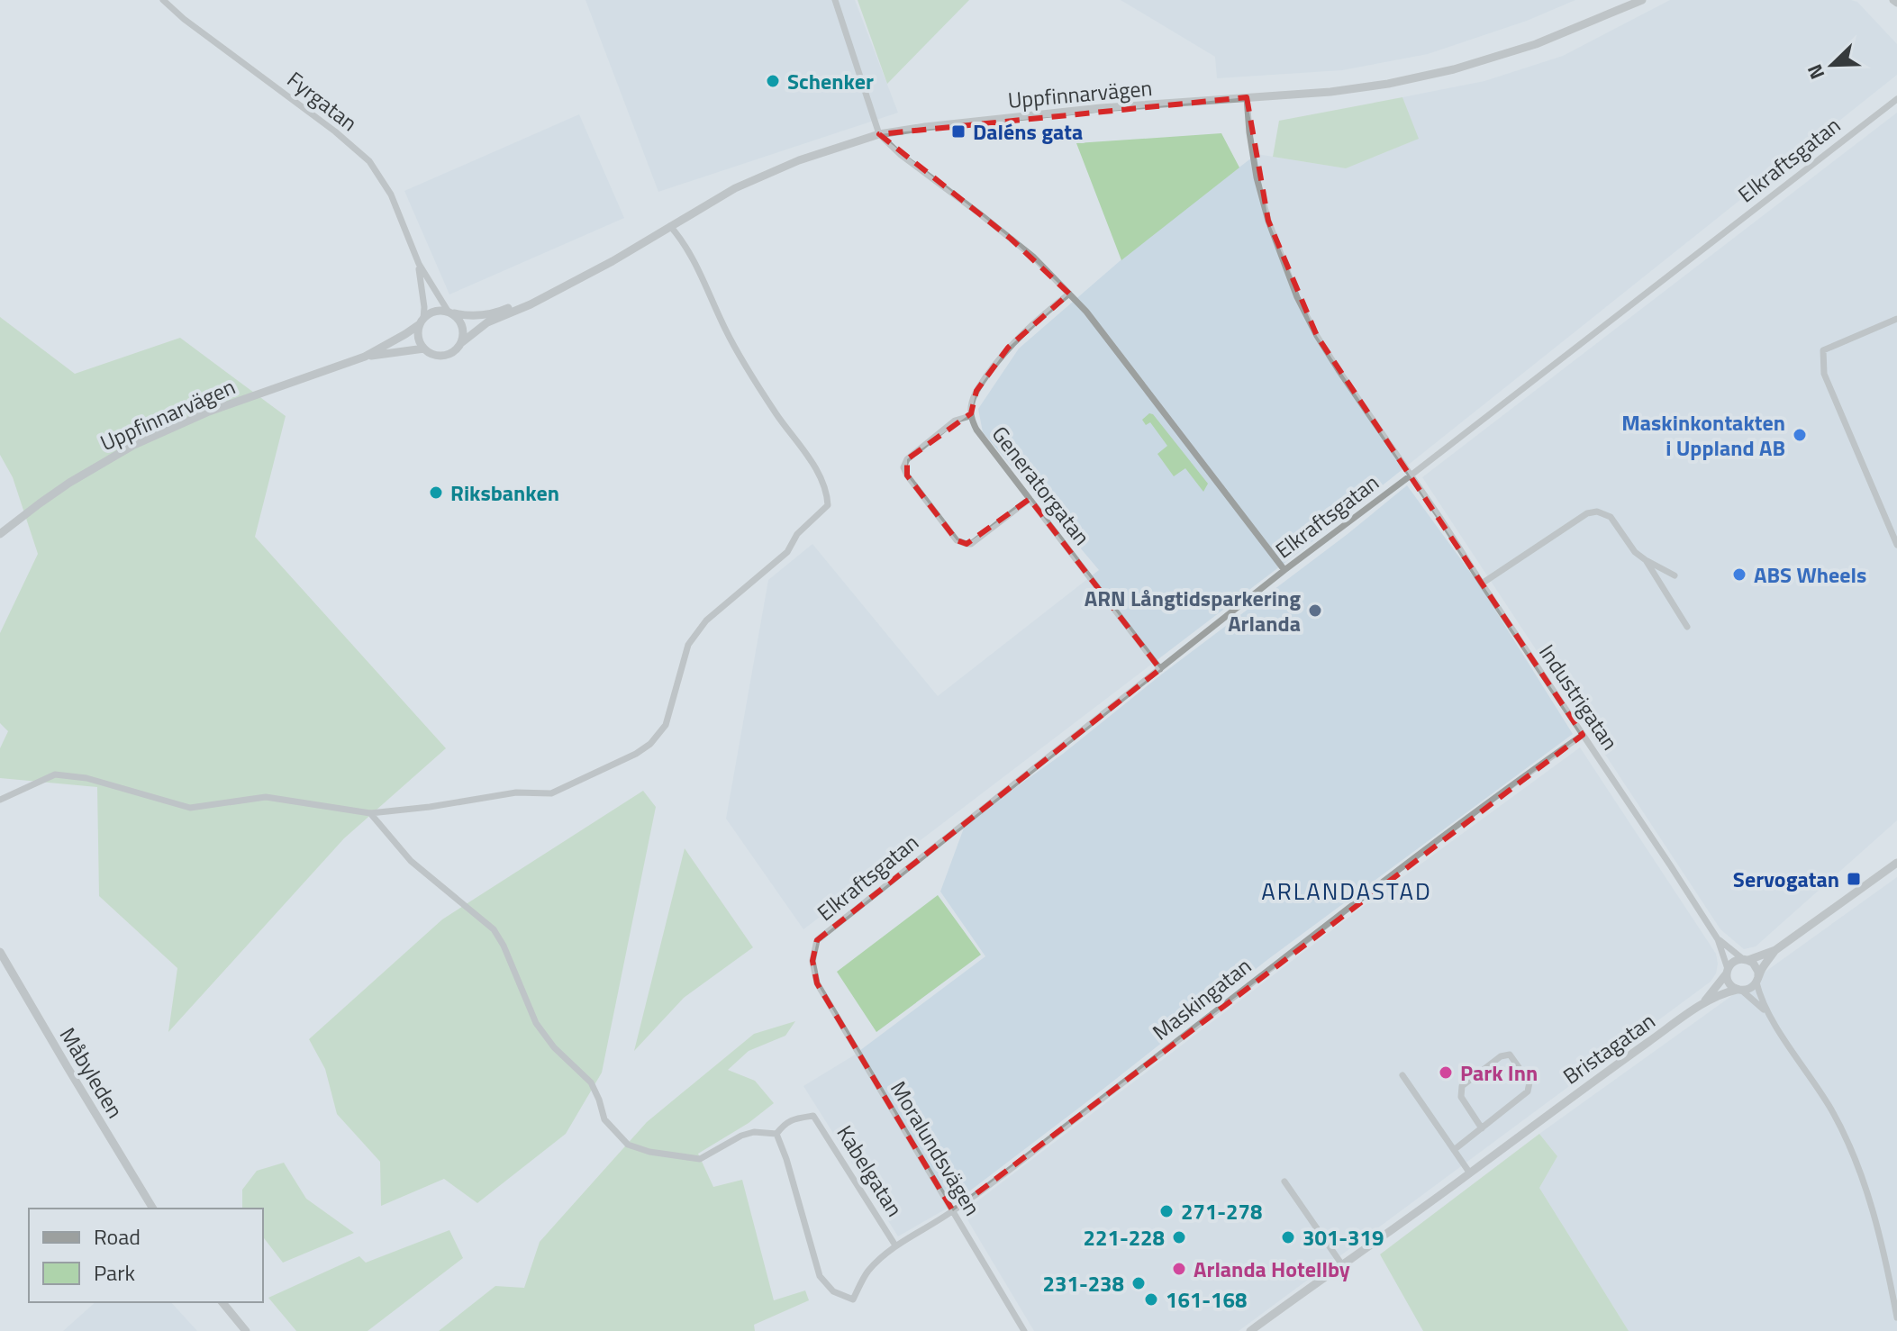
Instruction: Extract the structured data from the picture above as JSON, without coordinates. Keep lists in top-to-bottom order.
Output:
{
  "streets": {
    "street": [
      "Uppfinnarvägen",
      "Fyrgatan",
      "Elkraftsgatan",
      "Generatorgatan",
      "Industrigatan",
      "Maskingatan",
      "Bristagatan",
      "Måbyleden",
      "Moralundsvägen",
      "Kabelgatan"
    ]
  },
  "crossings": [
    ["Uppfinnarvägen", "Fyrgatan"],
    ["Uppfinnarvägen", "Industrigatan"],
    ["Elkraftsgatan", "Generatorgatan"],
    ["Elkraftsgatan", "Industrigatan"],
    ["Elkraftsgatan", "Moralundsvägen"],
    ["Industrigatan", "Maskingatan"],
    ["Industrigatan", "Bristagatan"],
    ["Maskingatan", "Moralundsvägen"],
    ["Maskingatan", "Kabelgatan"]
  ],
  "districts": ["ARLANDASTAD"],
  "places": {
    "other": [
      "Schenker",
      "Maskinkontakten i Uppland AB",
      "Riksbanken",
      "ABS Wheels",
      "ARN Långtidsparkering Arlanda",
      "Park Inn",
      "271-278",
      "221-228",
      "301-319",
      "Arlanda Hotellby",
      "231-238",
      "161-168"
    ],
    "transit": ["Daléns gata", "Servogatan"]
  },
  "legend": ["Road", "Park"],
  "north": "bottom left"
}
